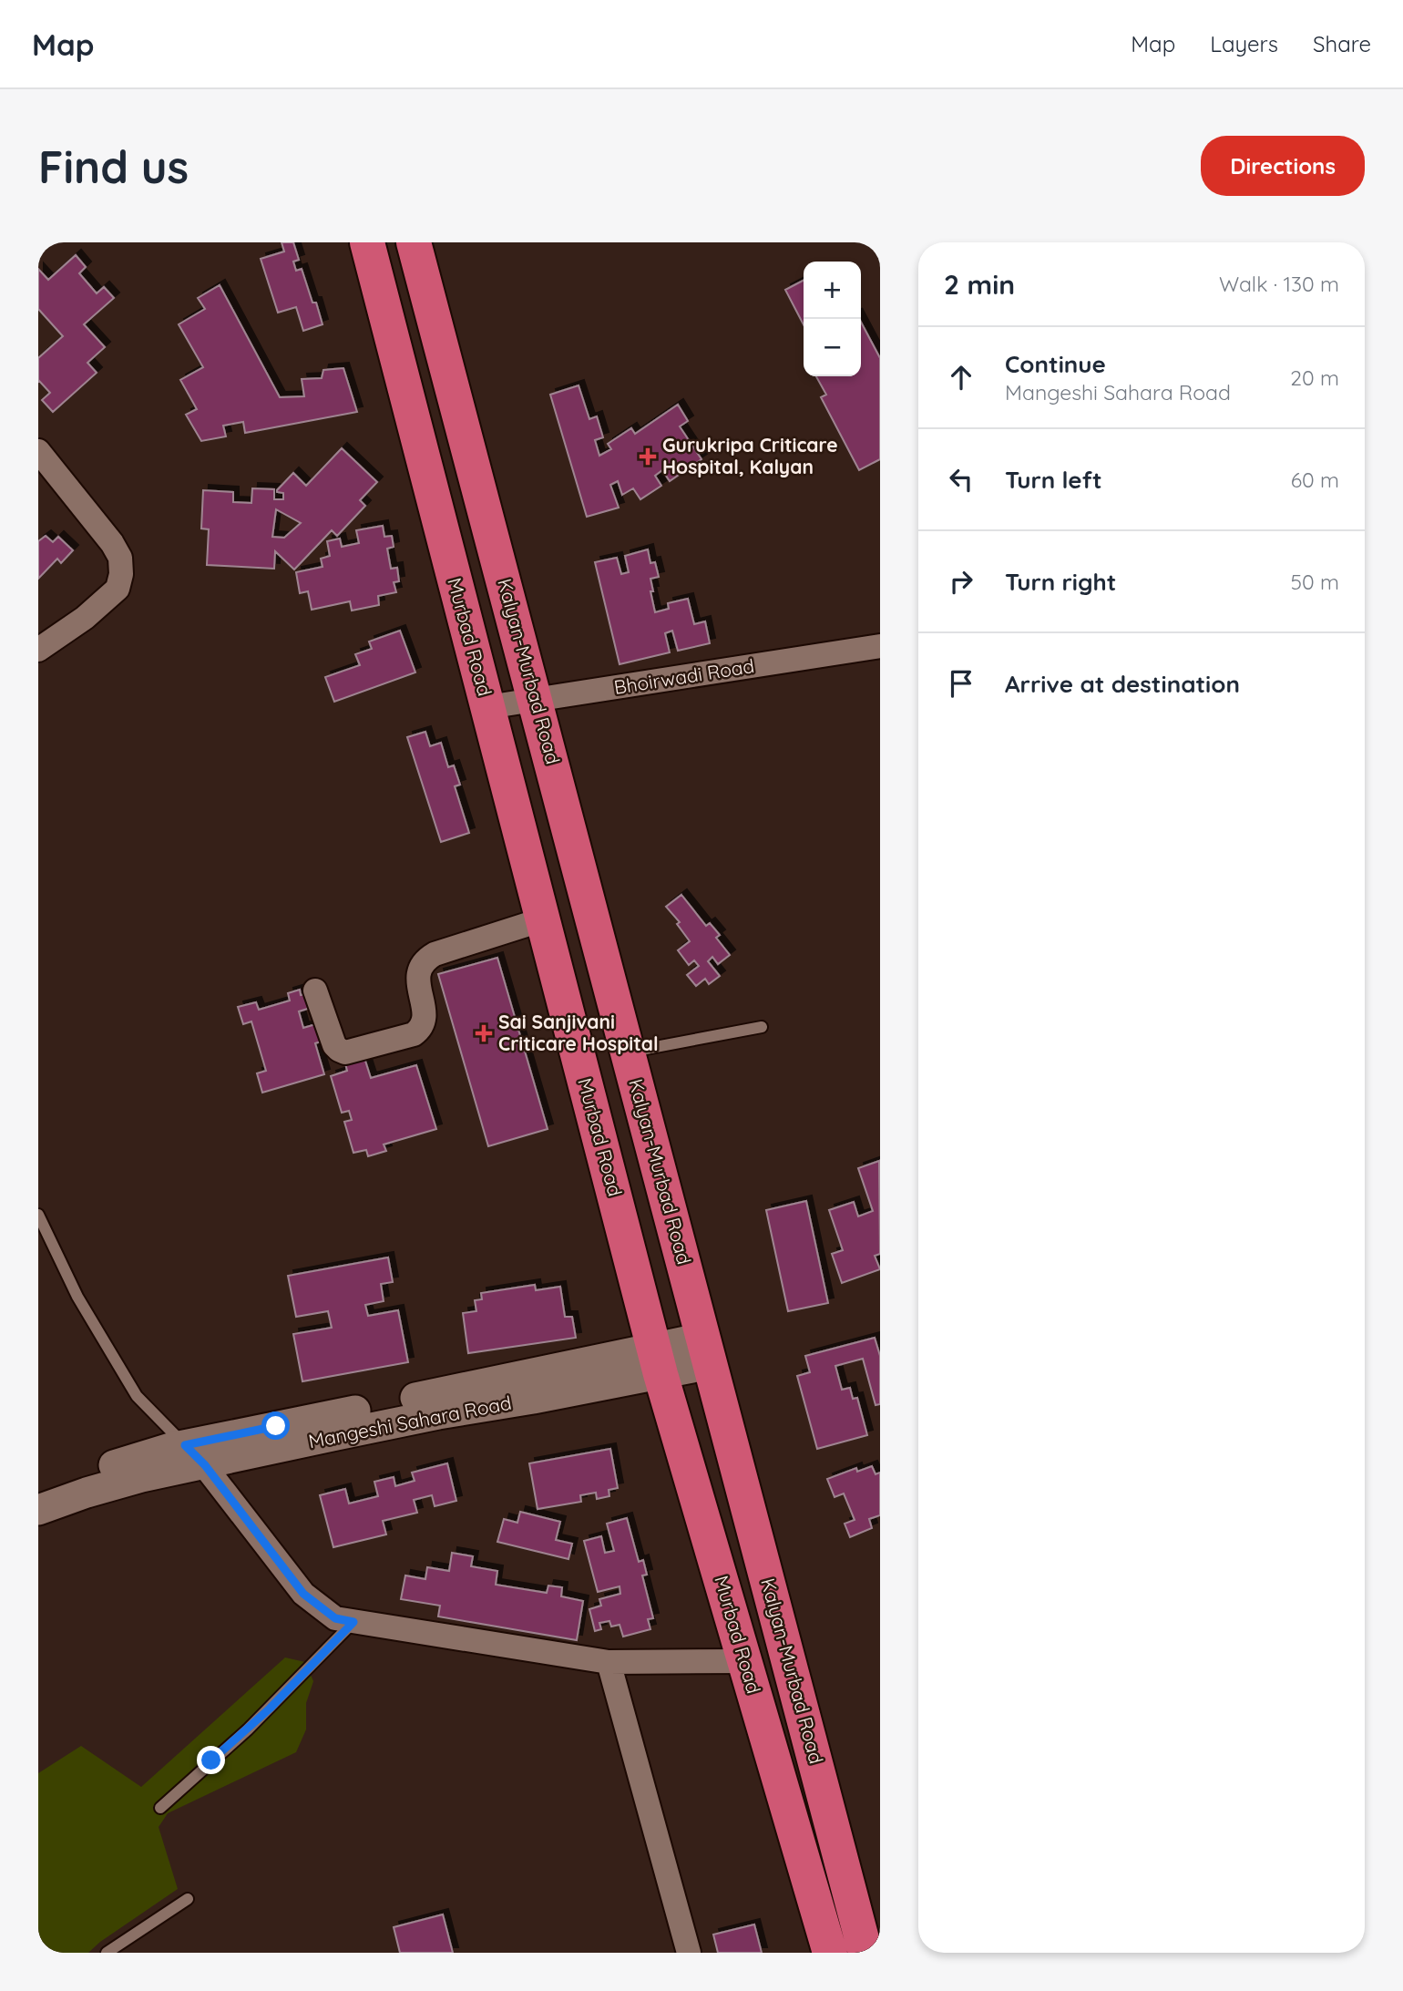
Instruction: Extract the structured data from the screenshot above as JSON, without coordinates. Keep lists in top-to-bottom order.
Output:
{
  "streets": {
    "highway": ["Murbad Road", "Kalyan-Murbad Road"],
    "street": ["Bhoirwadi Road", "Mangeshi Sahara Road"]
  },
  "crossings": [
    ["Murbad Road", "Bhoirwadi Road"],
    ["Murbad Road", "Mangeshi Sahara Road"],
    ["Kalyan-Murbad Road", "Bhoirwadi Road"],
    ["Kalyan-Murbad Road", "Mangeshi Sahara Road"]
  ],
  "places": {
    "health": ["Gurukripa Criticare Hospital, Kalyan", "Sai Sanjivani Criticare Hospital"]
  },
  "page": {
    "header": "Map",
    "nav": ["Map", "Layers", "Share"],
    "buttons": "Directions",
    "title": "Find us",
    "heading": ["2 min", "Walk · 130 m"],
    "map_buttons": ["+", "−"],
    "list": [
      ["Continue", "Mangeshi Sahara Road", "20 m"],
      ["Turn left", "60 m"],
      ["Turn right", "50 m"],
      "Arrive at destination"
    ]
  }
}
